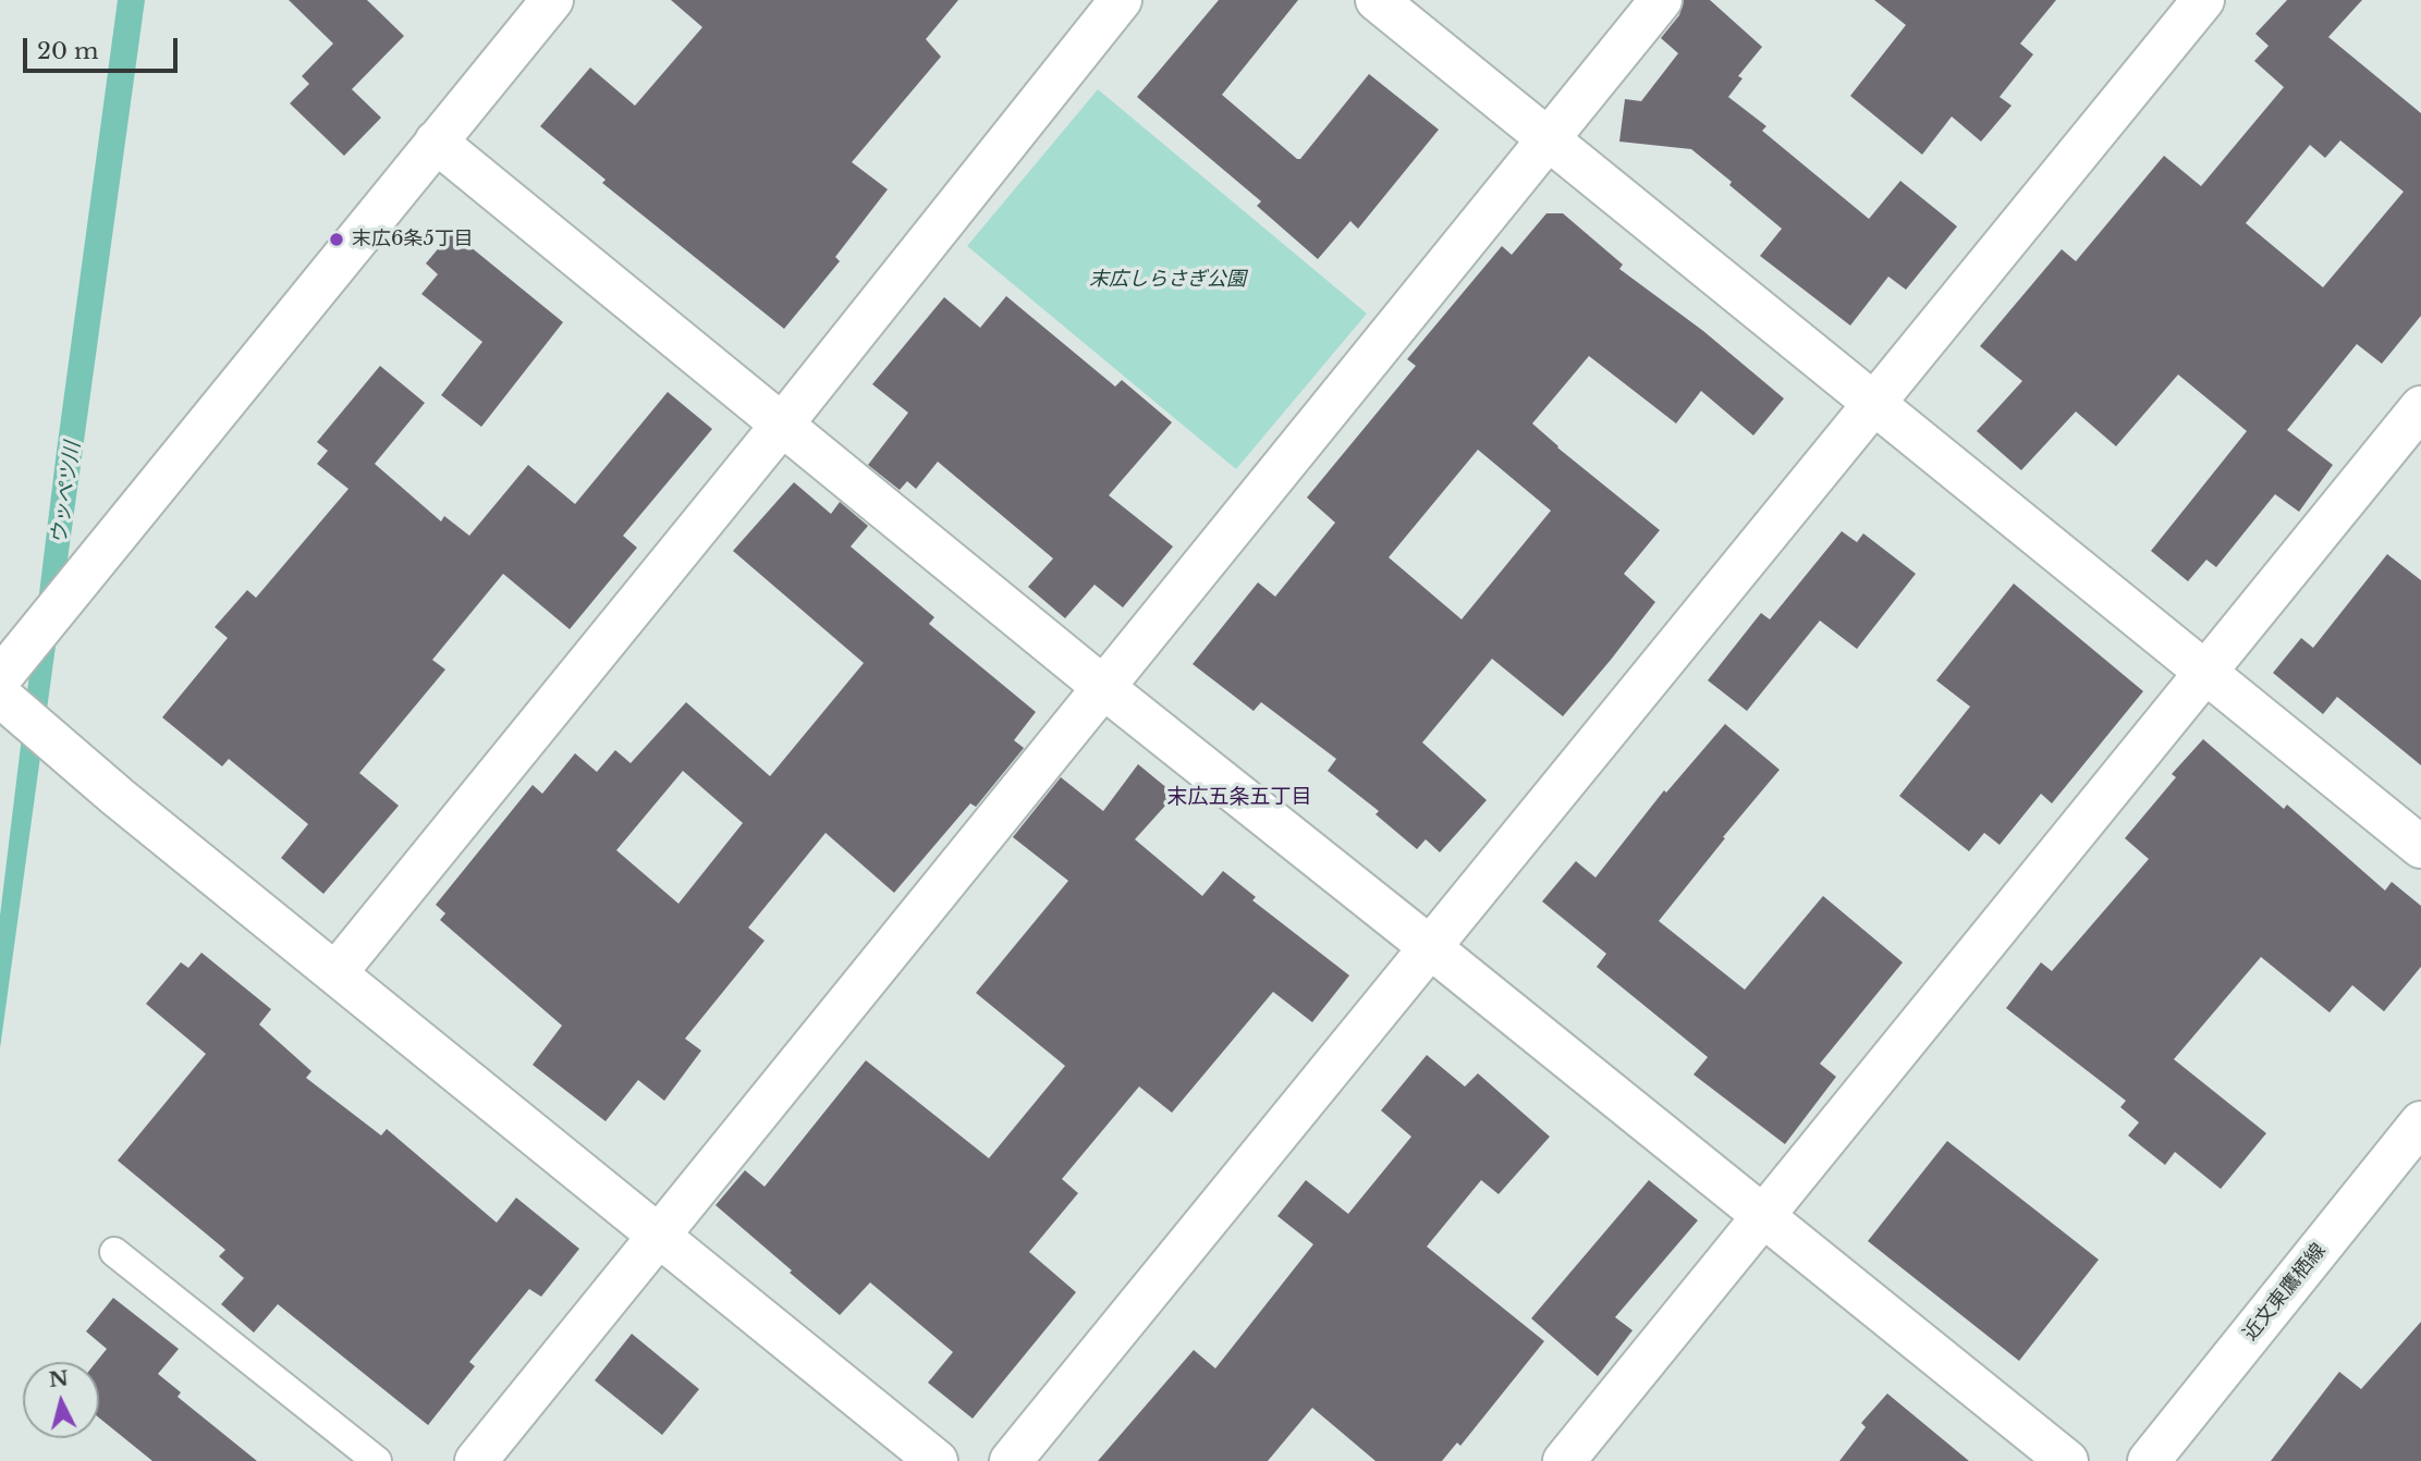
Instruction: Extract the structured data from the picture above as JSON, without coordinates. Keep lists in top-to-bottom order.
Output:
{
  "streets": {
    "street": ["近文東鷹栖線"]
  },
  "districts": ["末広五条五丁目"],
  "water": ["ウッペツ川"],
  "parks": ["末広しらさぎ公園"],
  "places": ["末広6条5丁目"],
  "scale_bar": "20 m",
  "north": "top"
}
